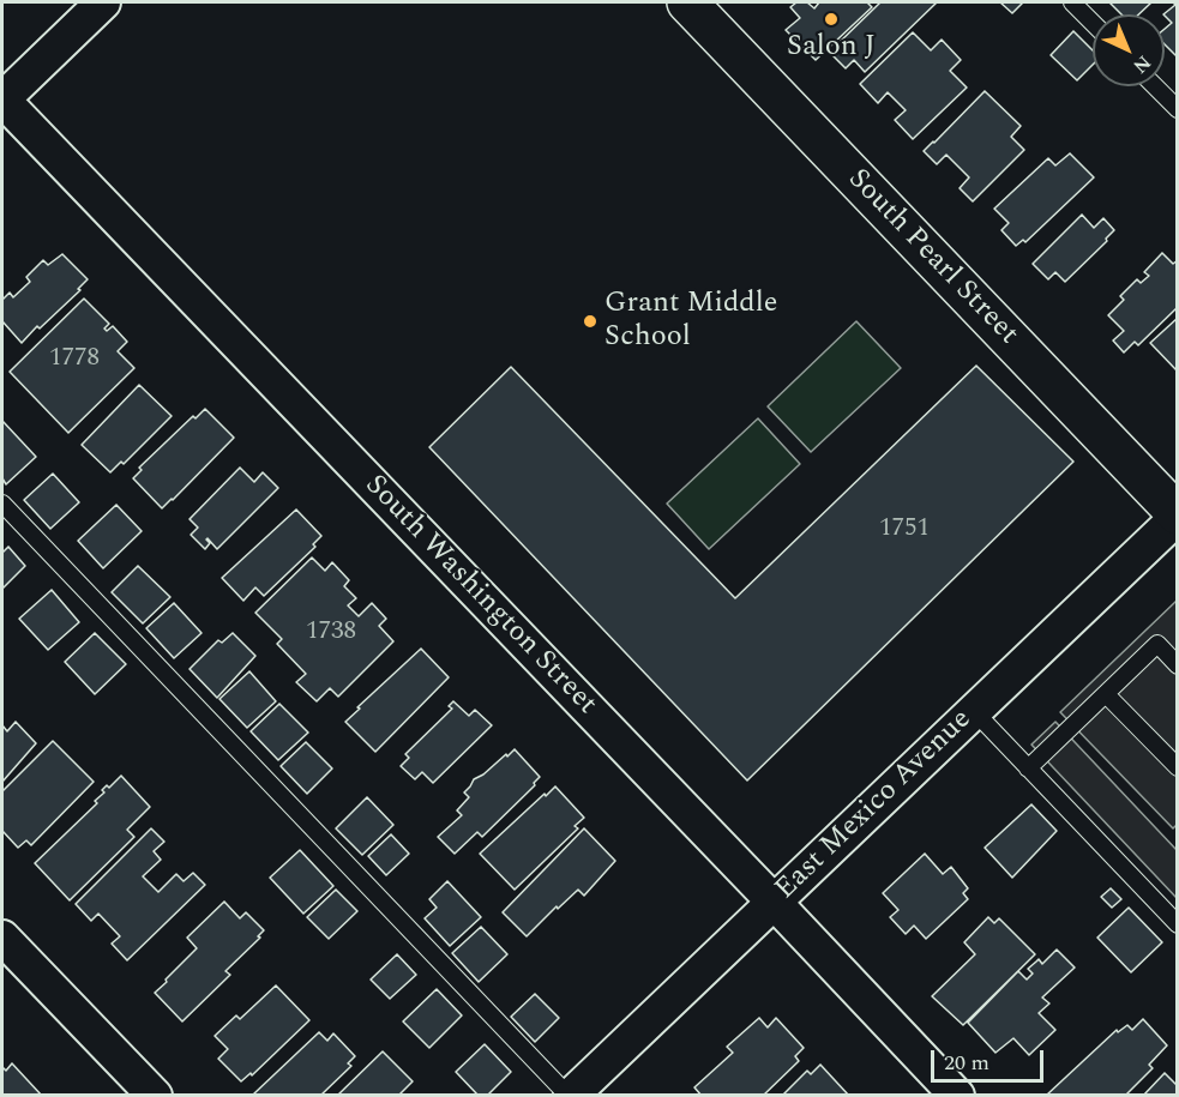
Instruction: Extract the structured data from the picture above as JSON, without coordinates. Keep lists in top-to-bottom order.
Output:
{
  "streets": {
    "street": ["South Pearl Street", "South Washington Street", "East Mexico Avenue"]
  },
  "crossings": [
    ["South Pearl Street", "East Mexico Avenue"],
    ["South Washington Street", "East Mexico Avenue"]
  ],
  "places": ["Salon J", "Grant Middle School"],
  "house_numbers": ["1778", "1751", "1738"],
  "scale_bar": "20 m",
  "north": "bottom right"
}
